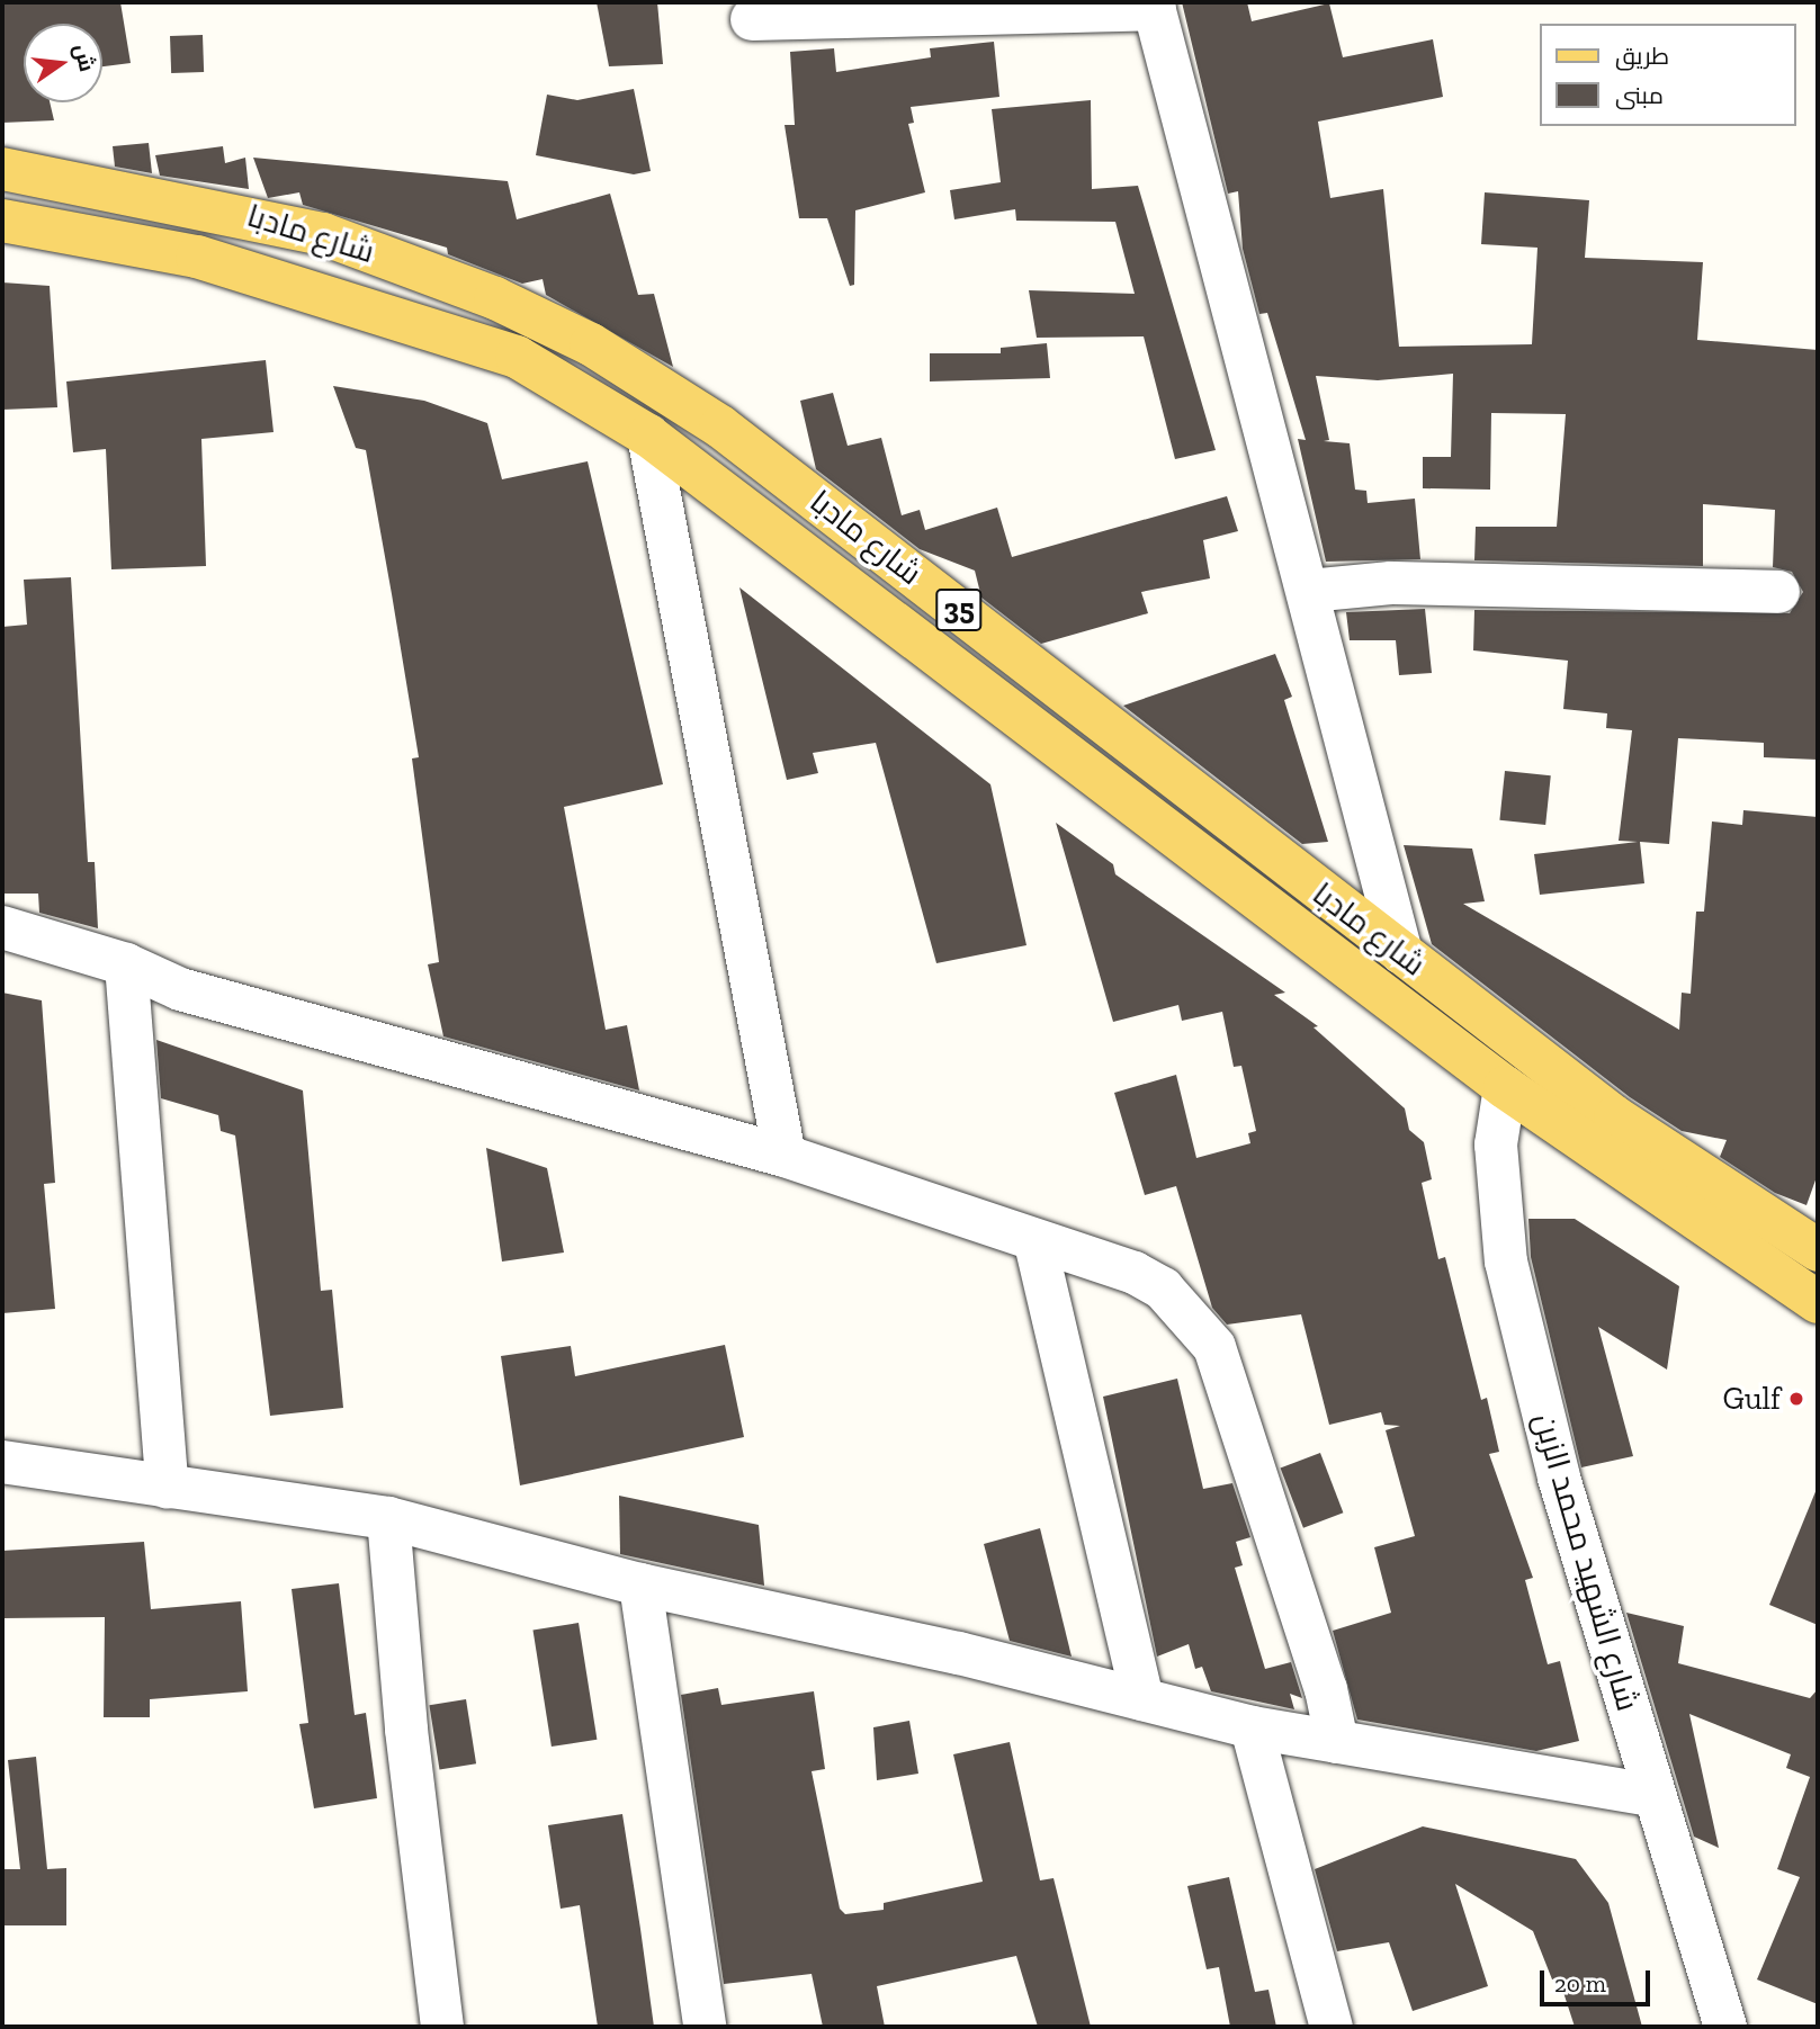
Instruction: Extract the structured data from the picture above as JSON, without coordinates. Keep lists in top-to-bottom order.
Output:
{
  "streets": {
    "main road": ["شارع مادبا", "35"],
    "street": ["شارع الشهيد محمد الزبن"]
  },
  "crossings": [
    ["شارع مادبا", "شارع الشهيد محمد الزبن"]
  ],
  "places": ["Gulf"],
  "legend": ["طريق", "مبنى"],
  "scale_bar": "20 m",
  "north": "right"
}
